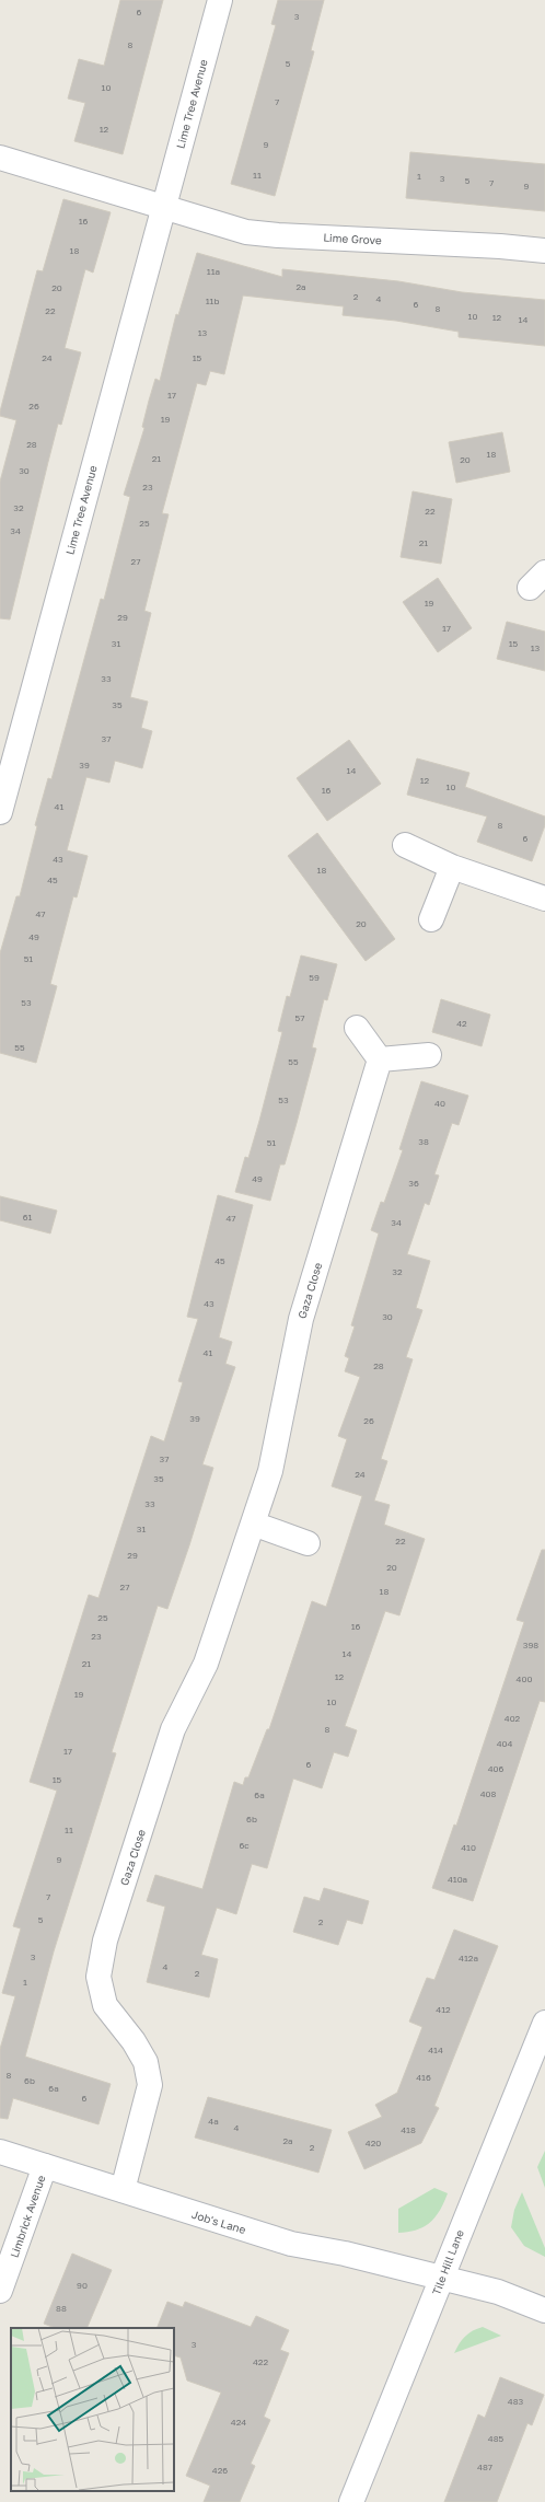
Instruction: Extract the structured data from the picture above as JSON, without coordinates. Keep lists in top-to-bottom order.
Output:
{
  "streets": {
    "street": [
      "Lime Tree Avenue",
      "Lime Grove",
      "Gaza Close",
      "Limbrick Avenue",
      "Job's Lane",
      "Tile Hill Lane"
    ]
  },
  "crossings": [
    ["Lime Tree Avenue", "Lime Grove"],
    ["Gaza Close", "Job's Lane"],
    ["Limbrick Avenue", "Job's Lane"],
    ["Job's Lane", "Tile Hill Lane"]
  ],
  "house_numbers": [
    "6",
    "3",
    "8",
    "5",
    "10",
    "7",
    "12",
    "9",
    "11",
    "1",
    "3",
    "5",
    "7",
    "9",
    "16",
    "18",
    "11a",
    "2a",
    "20",
    "2",
    "4",
    "11b",
    "6",
    "8",
    "22",
    "10",
    "12",
    "14",
    "13",
    "24",
    "15",
    "17",
    "26",
    "19",
    "28",
    "18",
    "21",
    "20",
    "30",
    "23",
    "32",
    "22",
    "25",
    "34",
    "21",
    "27",
    "19",
    "29",
    "17",
    "31",
    "15",
    "13",
    "33",
    "35",
    "37",
    "39",
    "14",
    "12",
    "10",
    "16",
    "41",
    "8",
    "6",
    "43",
    "18",
    "45",
    "47",
    "20",
    "49",
    "51",
    "59",
    "53",
    "57",
    "42",
    "55",
    "55",
    "53",
    "40",
    "38",
    "51",
    "49",
    "36",
    "61",
    "47",
    "34",
    "45",
    "32",
    "43",
    "30",
    "41",
    "28",
    "39",
    "26",
    "37",
    "24",
    "35",
    "33",
    "31",
    "22",
    "29",
    "20",
    "27",
    "18",
    "25",
    "16",
    "23",
    "398",
    "14",
    "21",
    "12",
    "400",
    "19",
    "10",
    "402",
    "8",
    "404",
    "17",
    "6",
    "406",
    "15",
    "408",
    "6a",
    "6b",
    "11",
    "6c",
    "410",
    "9",
    "410a",
    "7",
    "5",
    "2",
    "3",
    "412a",
    "4",
    "2",
    "1",
    "412",
    "414",
    "8",
    "416",
    "6b",
    "6a",
    "6",
    "4a",
    "4",
    "418",
    "2a",
    "420",
    "2",
    "90",
    "88",
    "3",
    "422",
    "483",
    "424",
    "485",
    "487",
    "426"
  ]
}
